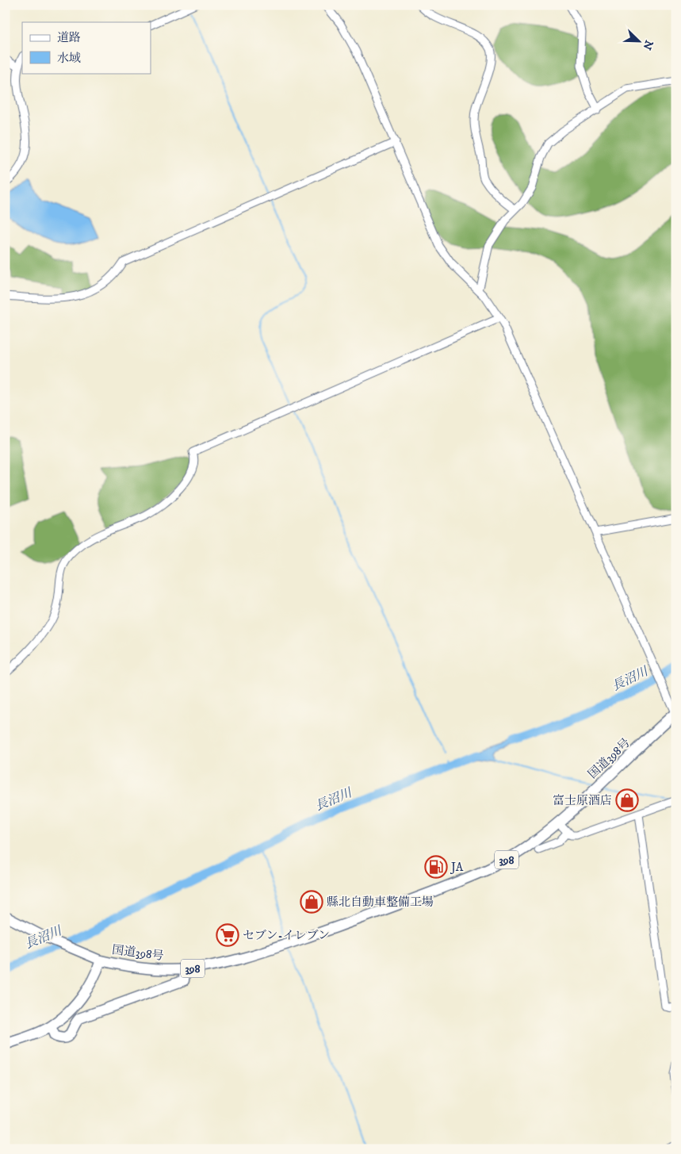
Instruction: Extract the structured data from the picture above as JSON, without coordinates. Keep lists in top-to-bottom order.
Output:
{
  "streets": {
    "highway": ["国道398号", "398"]
  },
  "crossings": [
    ["国道398号", "398"]
  ],
  "water": ["長沼川"],
  "places": {
    "shop": ["富士原酒店", "縣北自動車整備工場"],
    "fuel station": ["JA"],
    "supermarket": ["セブン-イレブン"]
  },
  "legend": ["道路", "水域"],
  "north": "bottom right"
}
